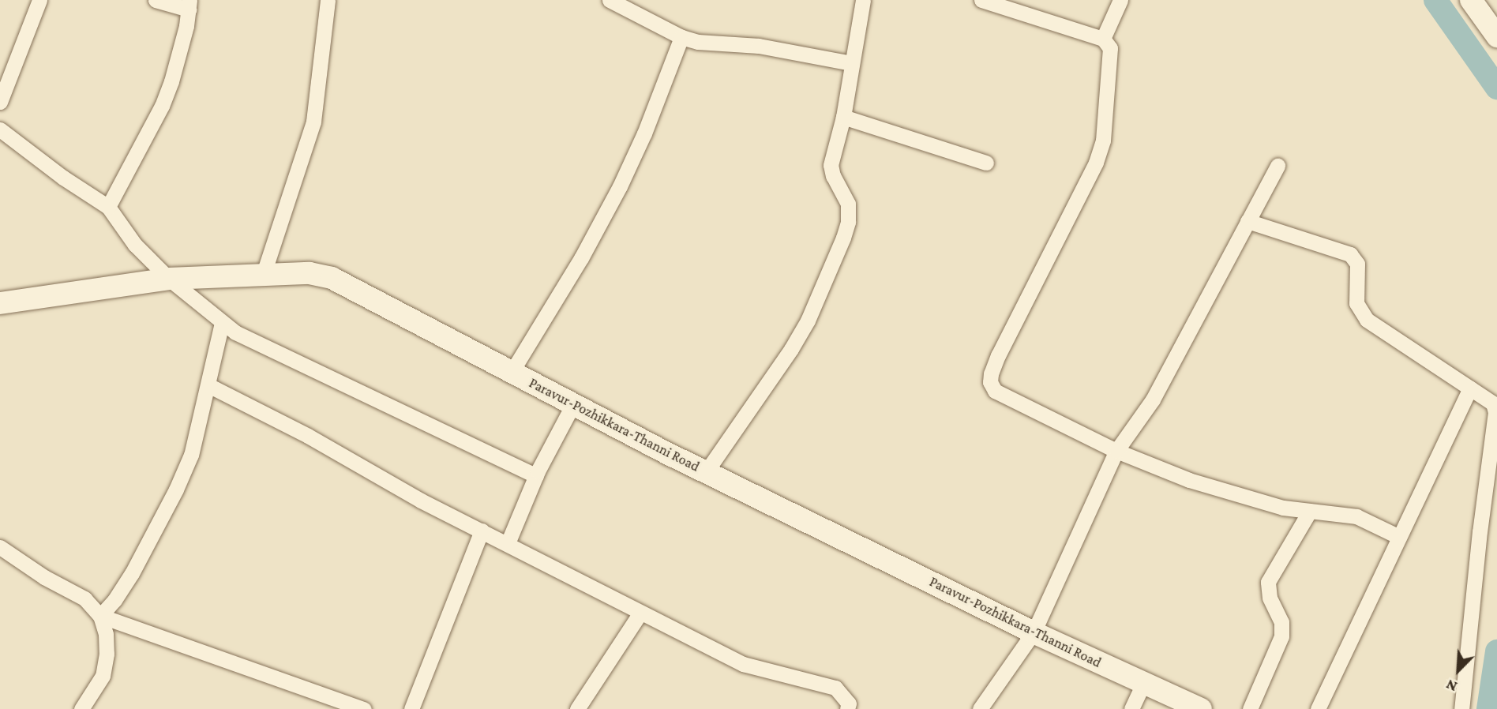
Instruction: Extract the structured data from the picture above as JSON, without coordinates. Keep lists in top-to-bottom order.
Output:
{
  "streets": {
    "main road": ["Paravur-Pozhikkara-Thanni Road"]
  },
  "north": "bottom left"
}
